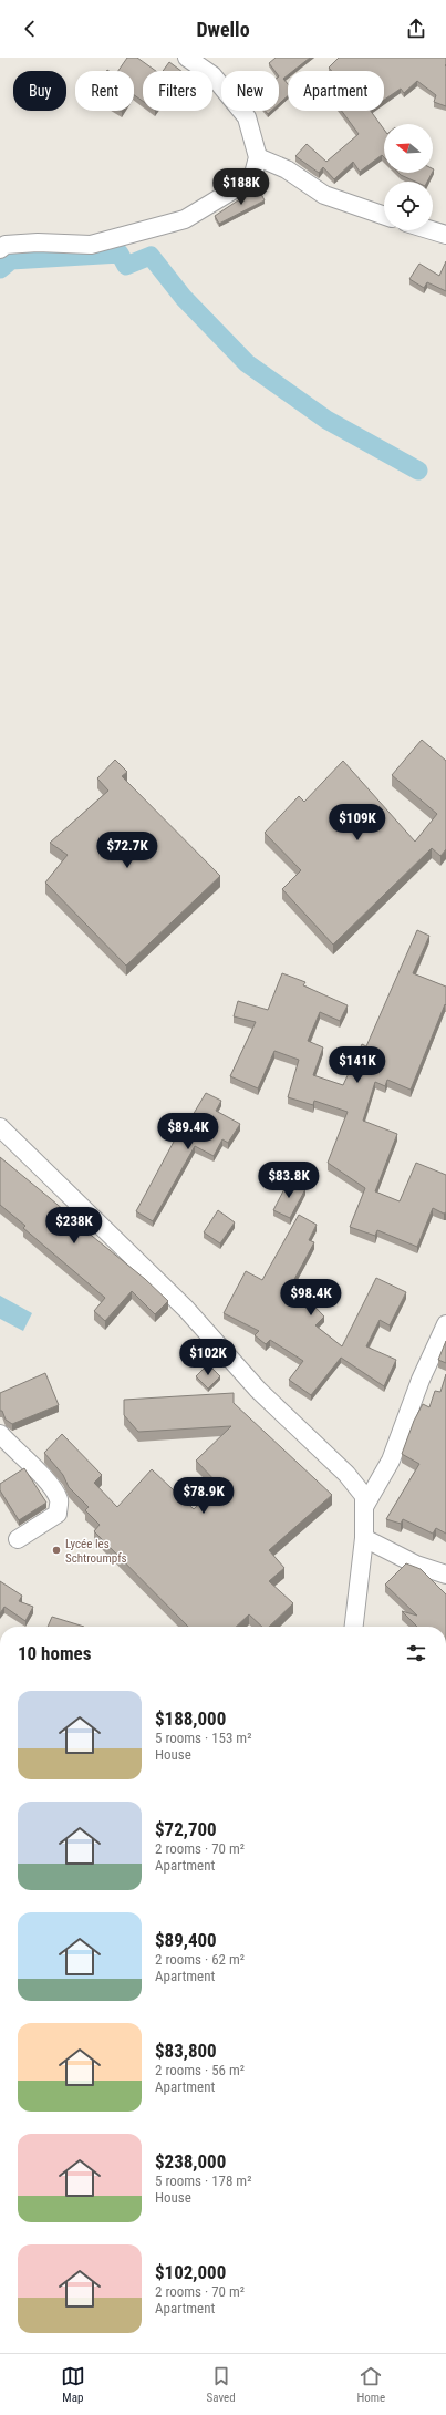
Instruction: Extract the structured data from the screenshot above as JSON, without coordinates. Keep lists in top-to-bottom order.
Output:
{
  "places": ["Lycée les Schtroumpfs"],
  "north": "left",
  "page": {
    "header": "Dwello",
    "chip": [
      "Buy",
      "Rent",
      "Filters",
      "New",
      "Apartment"
    ],
    "price": [
      "$188K",
      "$109K",
      "$72.7K",
      "$141K",
      "$89.4K",
      "$83.8K",
      "$238K",
      "$98.4K",
      "$102K",
      "$78.9K"
    ],
    "heading": "10 homes",
    "list": [
      {
        "name": "$188,000",
        "note": "5 rooms · 153 m² · House"
      },
      {
        "name": "$72,700",
        "note": "2 rooms · 70 m² · Apartment"
      },
      {
        "name": "$89,400",
        "note": "2 rooms · 62 m² · Apartment"
      },
      {
        "name": "$83,800",
        "note": "2 rooms · 56 m² · Apartment"
      },
      {
        "name": "$238,000",
        "note": "5 rooms · 178 m² · House"
      },
      {
        "name": "$102,000",
        "note": "2 rooms · 70 m² · Apartment"
      }
    ],
    "tabs": ["Map", "Saved", "Home"]
  }
}
